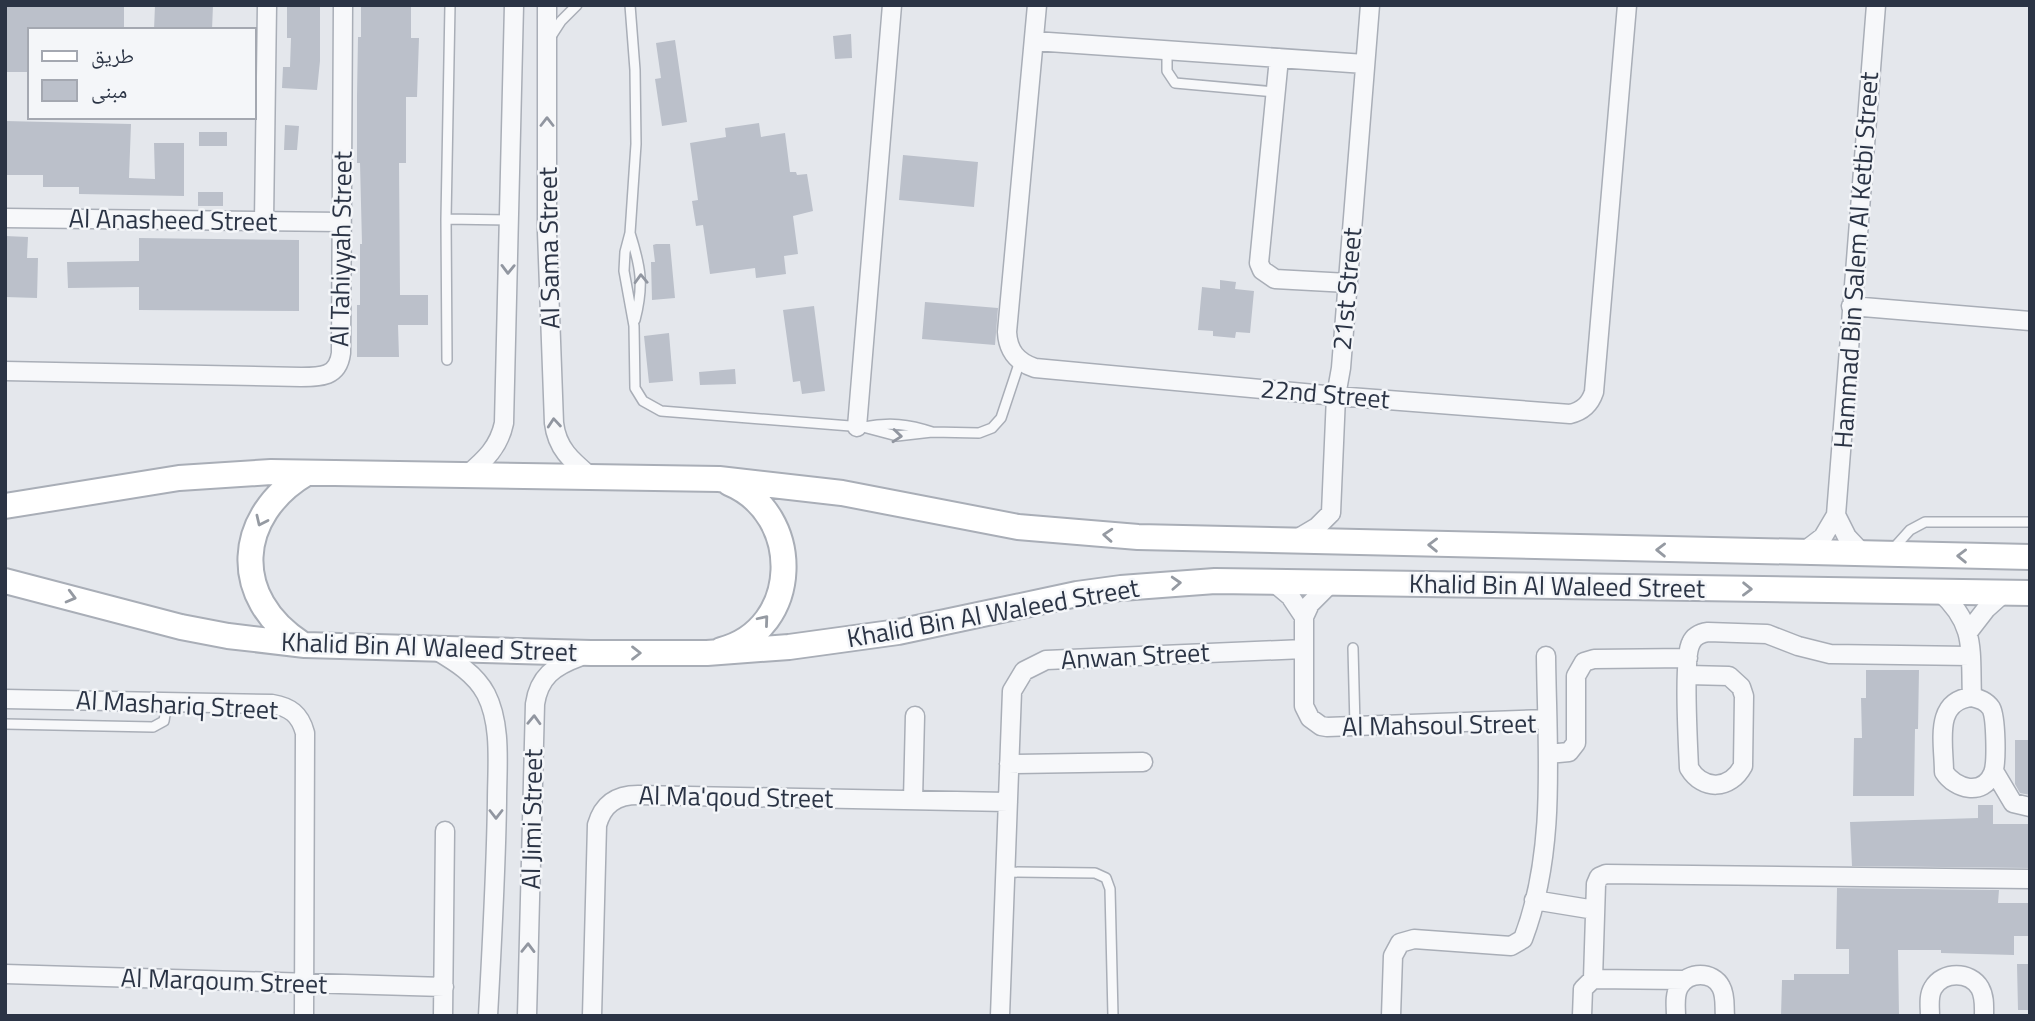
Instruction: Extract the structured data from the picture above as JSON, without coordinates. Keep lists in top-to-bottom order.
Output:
{
  "streets": {
    "street": [
      "Al Anasheed Street",
      "Al Sama Street",
      "Al Tahiyyah Street",
      "Hammad Bin Salem Al Ketbi Street",
      "21st Street",
      "22nd Street",
      "Khalid Bin Al Waleed Street",
      "Anwan Street",
      "Al Mashariq Street",
      "Al Mahsoul Street",
      "Al Ma'qoud Street",
      "Al Jimi Street",
      "Al Marqoum Street"
    ]
  },
  "crossings": [
    ["Al Anasheed Street", "Al Tahiyyah Street"],
    ["Al Sama Street", "Khalid Bin Al Waleed Street"],
    ["21st Street", "22nd Street"],
    ["Khalid Bin Al Waleed Street", "Al Jimi Street"],
    ["Anwan Street", "Al Mahsoul Street"],
    ["Anwan Street", "Al Ma'qoud Street"],
    ["Al Mashariq Street", "Al Marqoum Street"]
  ],
  "legend": ["طريق", "مبنى"]
}
